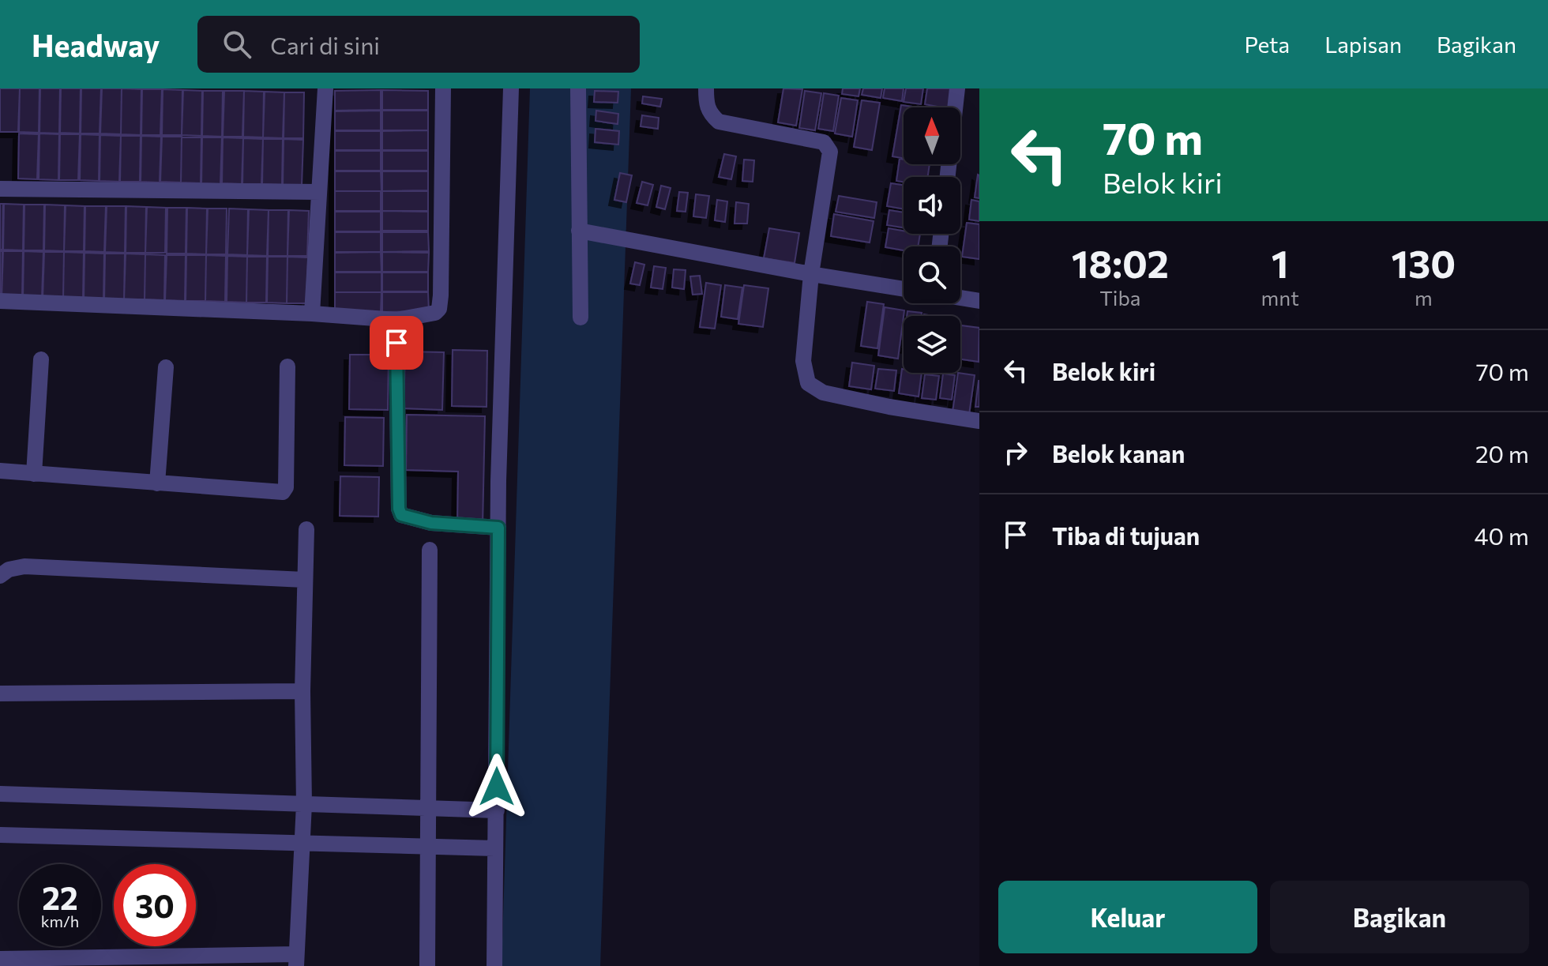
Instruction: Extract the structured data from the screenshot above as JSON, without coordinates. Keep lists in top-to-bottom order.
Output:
{
  "north": "top",
  "page": {
    "header": "Headway",
    "search": "Cari di sini",
    "nav": ["Peta", "Lapisan", "Bagikan"],
    "turn": ["70 m", "Belok kiri"],
    "eta": [
      "18:02",
      "Tiba",
      "1",
      "mnt",
      "130",
      "m"
    ],
    "list": [
      {
        "name": "Belok kiri",
        "value": "70 m"
      },
      {
        "name": "Belok kanan",
        "value": "20 m"
      },
      {
        "name": "Tiba di tujuan",
        "value": "40 m"
      }
    ],
    "speed": "22 km/h",
    "limit": "30",
    "buttons": ["Keluar", "Bagikan"]
  }
}
